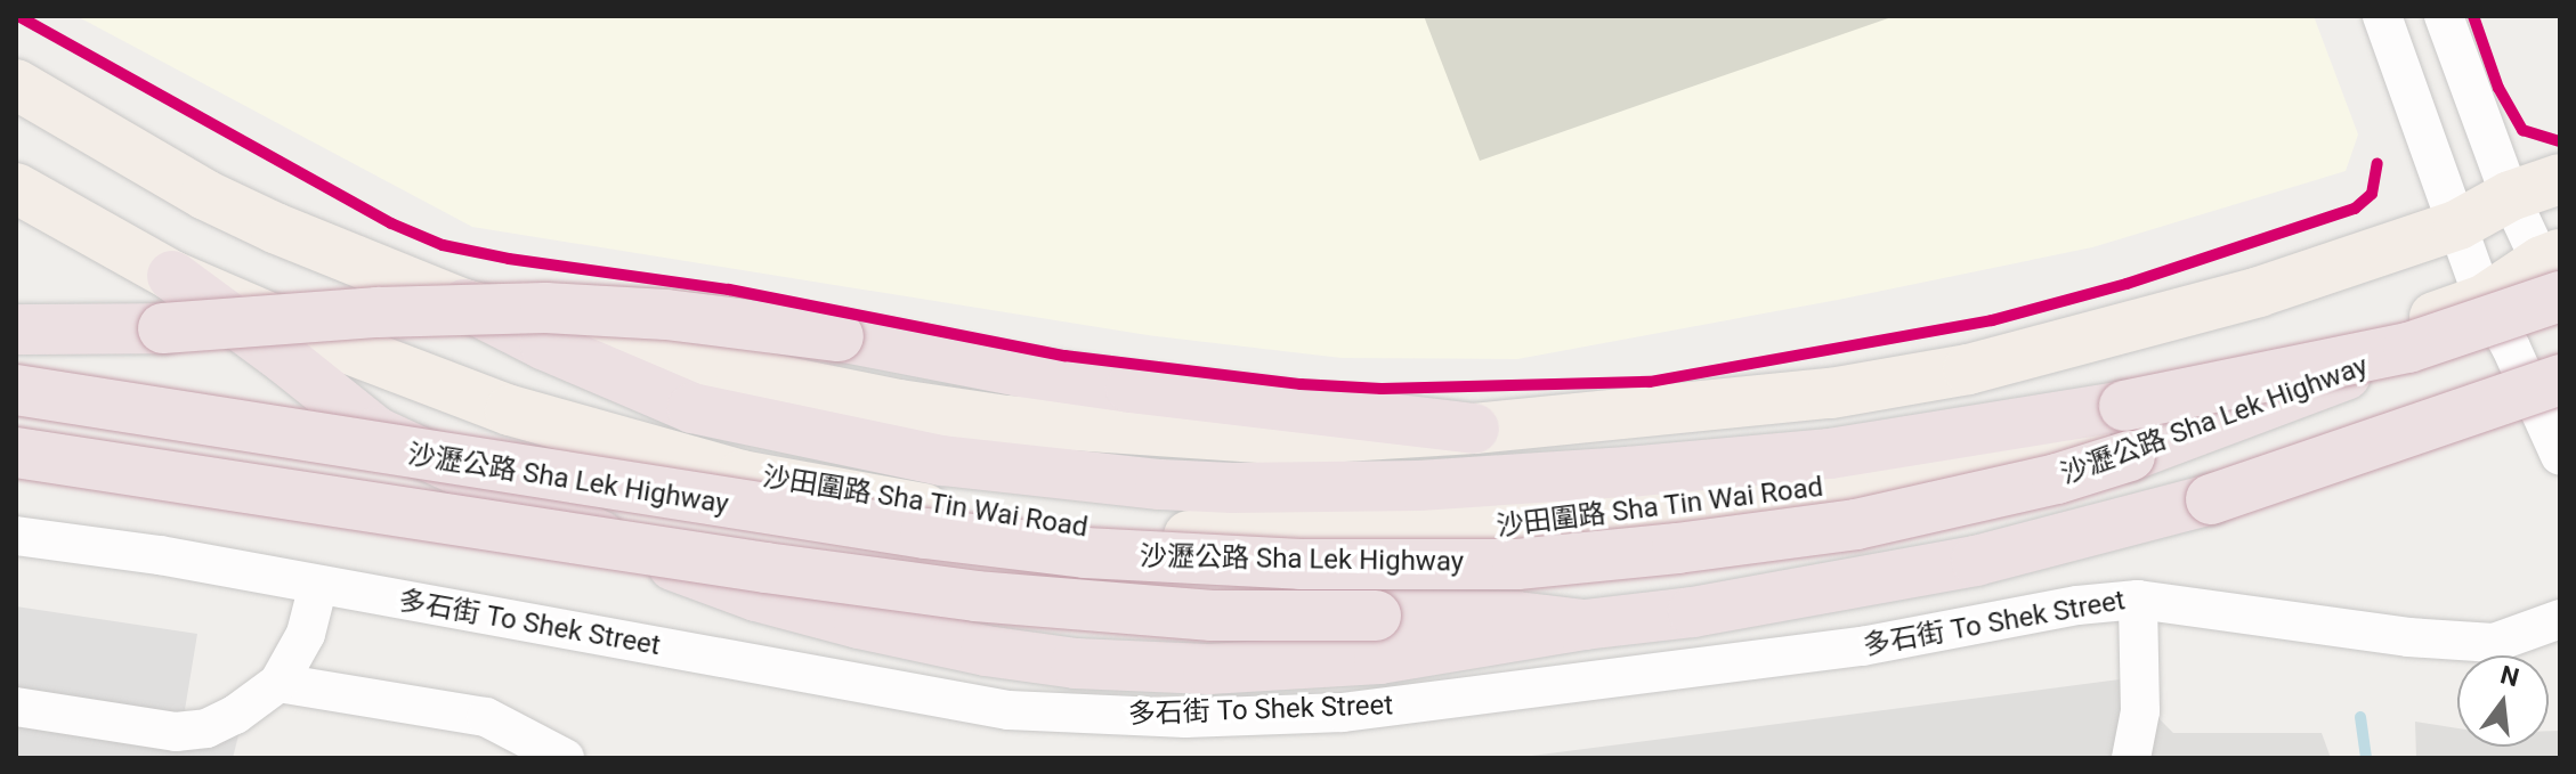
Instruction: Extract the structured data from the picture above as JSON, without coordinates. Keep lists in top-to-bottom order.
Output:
{
  "streets": {
    "highway": ["沙瀝公路 Sha Lek Highway"],
    "main road": ["沙田圍路 Sha Tin Wai Road"],
    "street": ["多石街 To Shek Street"]
  },
  "crossings": [
    ["沙瀝公路 Sha Lek Highway", "沙田圍路 Sha Tin Wai Road"]
  ],
  "north": "top"
}
